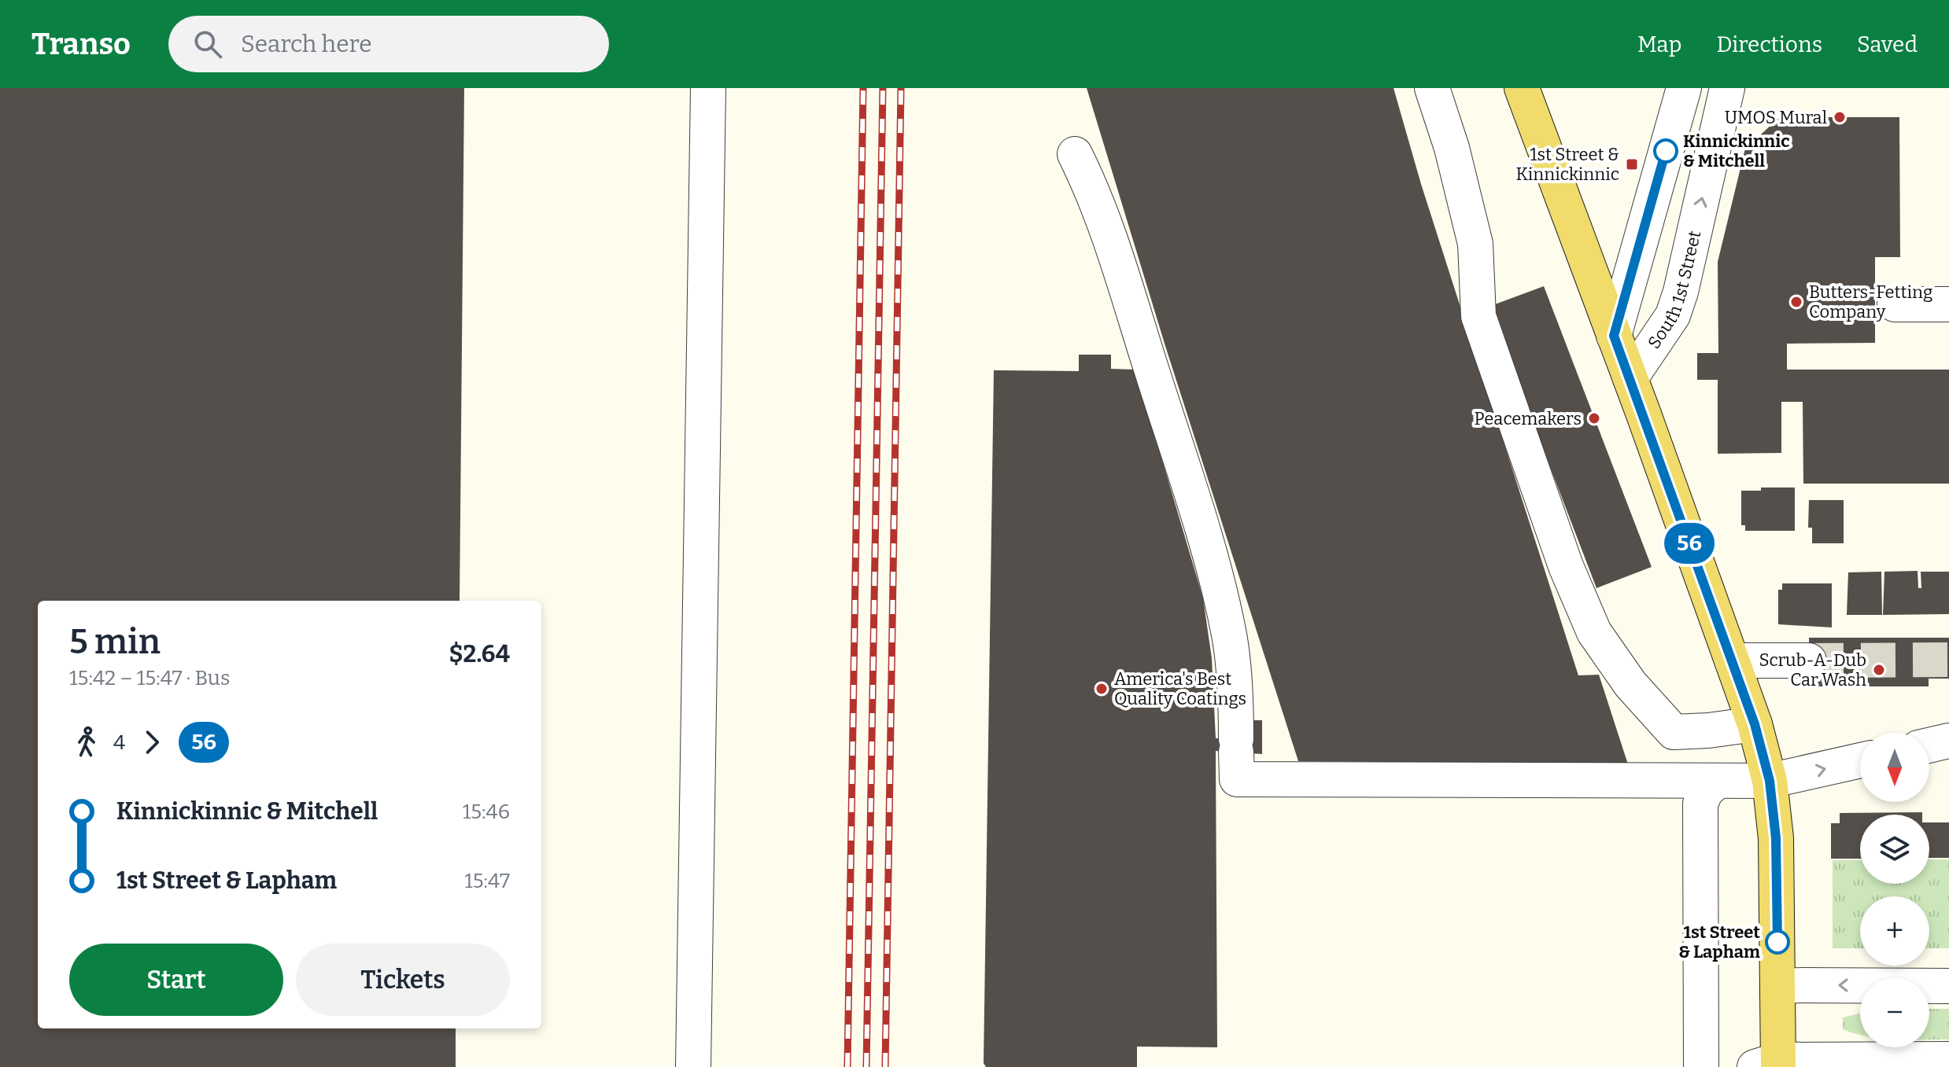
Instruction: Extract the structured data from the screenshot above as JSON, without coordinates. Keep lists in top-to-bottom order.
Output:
{
  "streets": {
    "street": ["South 1st Street"]
  },
  "places": {
    "other": [
      "UMOS Mural",
      "Kinnickinnic & Mitchell",
      "Butters-Fetting Company",
      "Peacemakers",
      "Scrub-A-Dub Car Wash",
      "America's Best Quality Coatings",
      "1st Street & Lapham"
    ],
    "transit": ["1st Street & Kinnickinnic"]
  },
  "lines": ["bus line 56"],
  "north": "bottom",
  "page": {
    "header": "Transo",
    "search": "Search here",
    "nav": ["Map", "Directions", "Saved"],
    "on_map": "56",
    "heading": ["5 min", "15:42 – 15:47 · Bus", "$2.64"],
    "legs": ["4", "56"],
    "map_buttons": ["+", "−"],
    "list": [
      {
        "name": "Kinnickinnic & Mitchell",
        "value": "15:46"
      },
      {
        "name": "1st Street & Lapham",
        "value": "15:47"
      }
    ],
    "buttons": ["Start", "Tickets"]
  }
}
